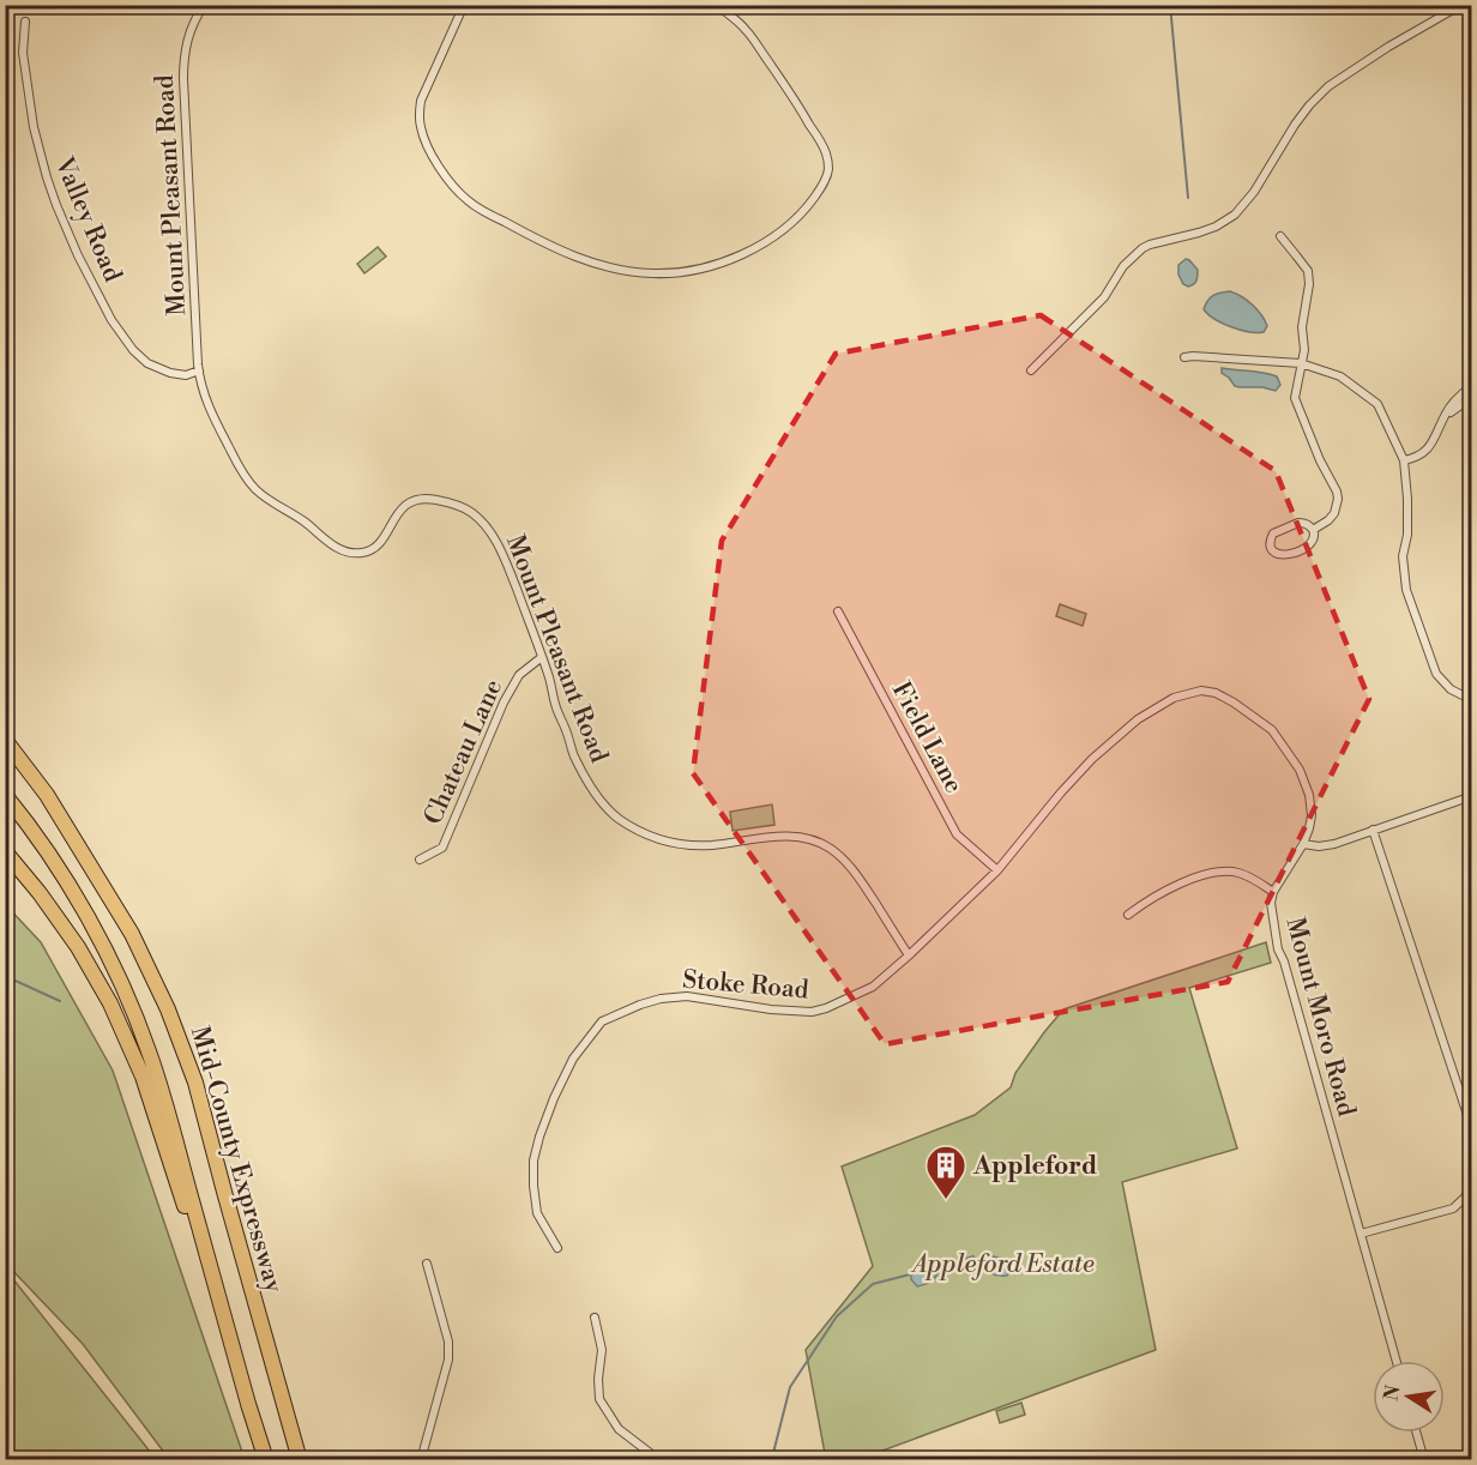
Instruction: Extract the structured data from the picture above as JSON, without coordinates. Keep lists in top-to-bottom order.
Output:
{
  "streets": {
    "highway": ["Mid-County Expressway"],
    "street": [
      "Mount Pleasant Road",
      "Valley Road",
      "Field Lane",
      "Chateau Lane",
      "Stoke Road",
      "Mount Moro Road"
    ]
  },
  "crossings": [
    ["Mount Pleasant Road", "Valley Road"],
    ["Mount Pleasant Road", "Chateau Lane"],
    ["Mount Pleasant Road", "Stoke Road"],
    ["Mount Pleasant Road", "Mount Moro Road"],
    ["Field Lane", "Mount Moro Road"],
    ["Stoke Road", "Mount Moro Road"]
  ],
  "parks": ["Appleford Estate"],
  "places": {
    "building": ["Appleford"]
  },
  "north": "left"
}
